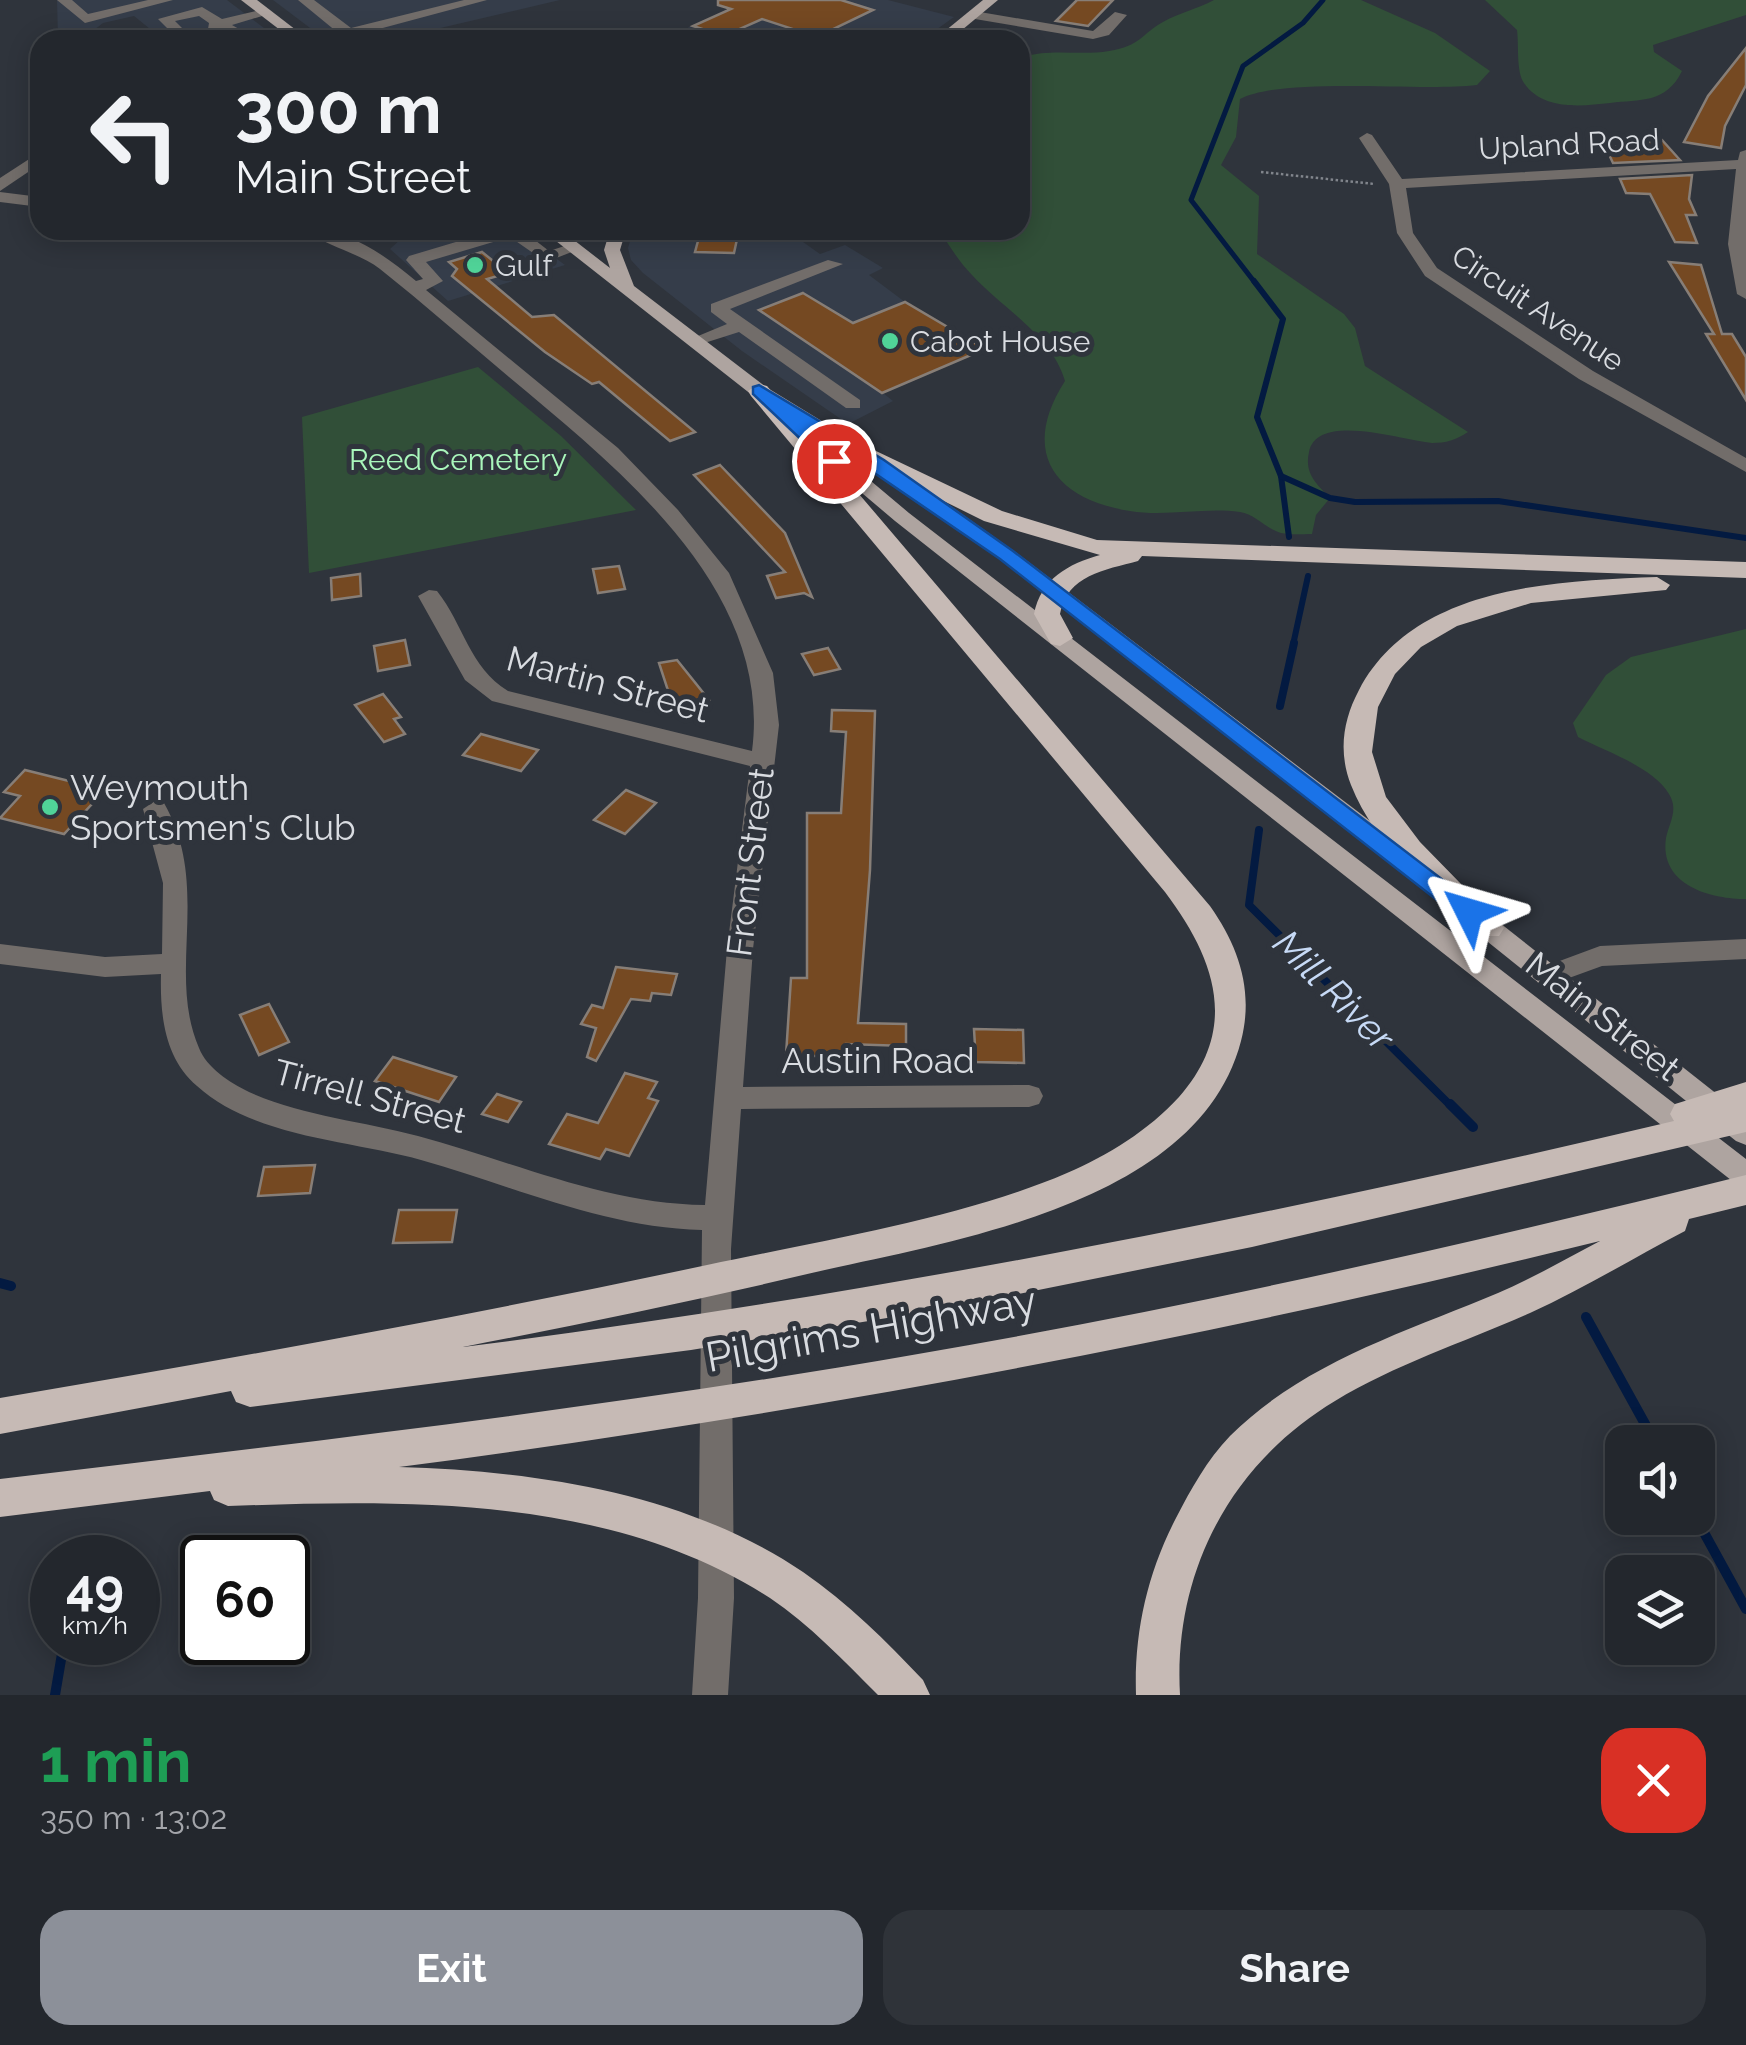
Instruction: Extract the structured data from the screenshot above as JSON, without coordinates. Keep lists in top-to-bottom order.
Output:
{
  "streets": {
    "highway": ["Pilgrims Highway"],
    "main road": ["Main Street"],
    "street": [
      "Upland Road",
      "Circuit Avenue",
      "Martin Street",
      "Front Street",
      "Austin Road",
      "Tirrell Street"
    ]
  },
  "crossings": [
    ["Upland Road", "Circuit Avenue"],
    ["Martin Street", "Front Street"],
    ["Front Street", "Austin Road"],
    ["Front Street", "Tirrell Street"]
  ],
  "water": ["Mill River"],
  "parks": ["Reed Cemetery"],
  "places": ["Gulf", "Cabot House", "Weymouth Sportsmen's Club"],
  "page": {
    "turn": ["300 m", "Main Street"],
    "speed": "49 km/h",
    "limit": "60",
    "heading": ["1 min", "350 m · 13:02"],
    "buttons": ["Exit", "Share"]
  }
}
